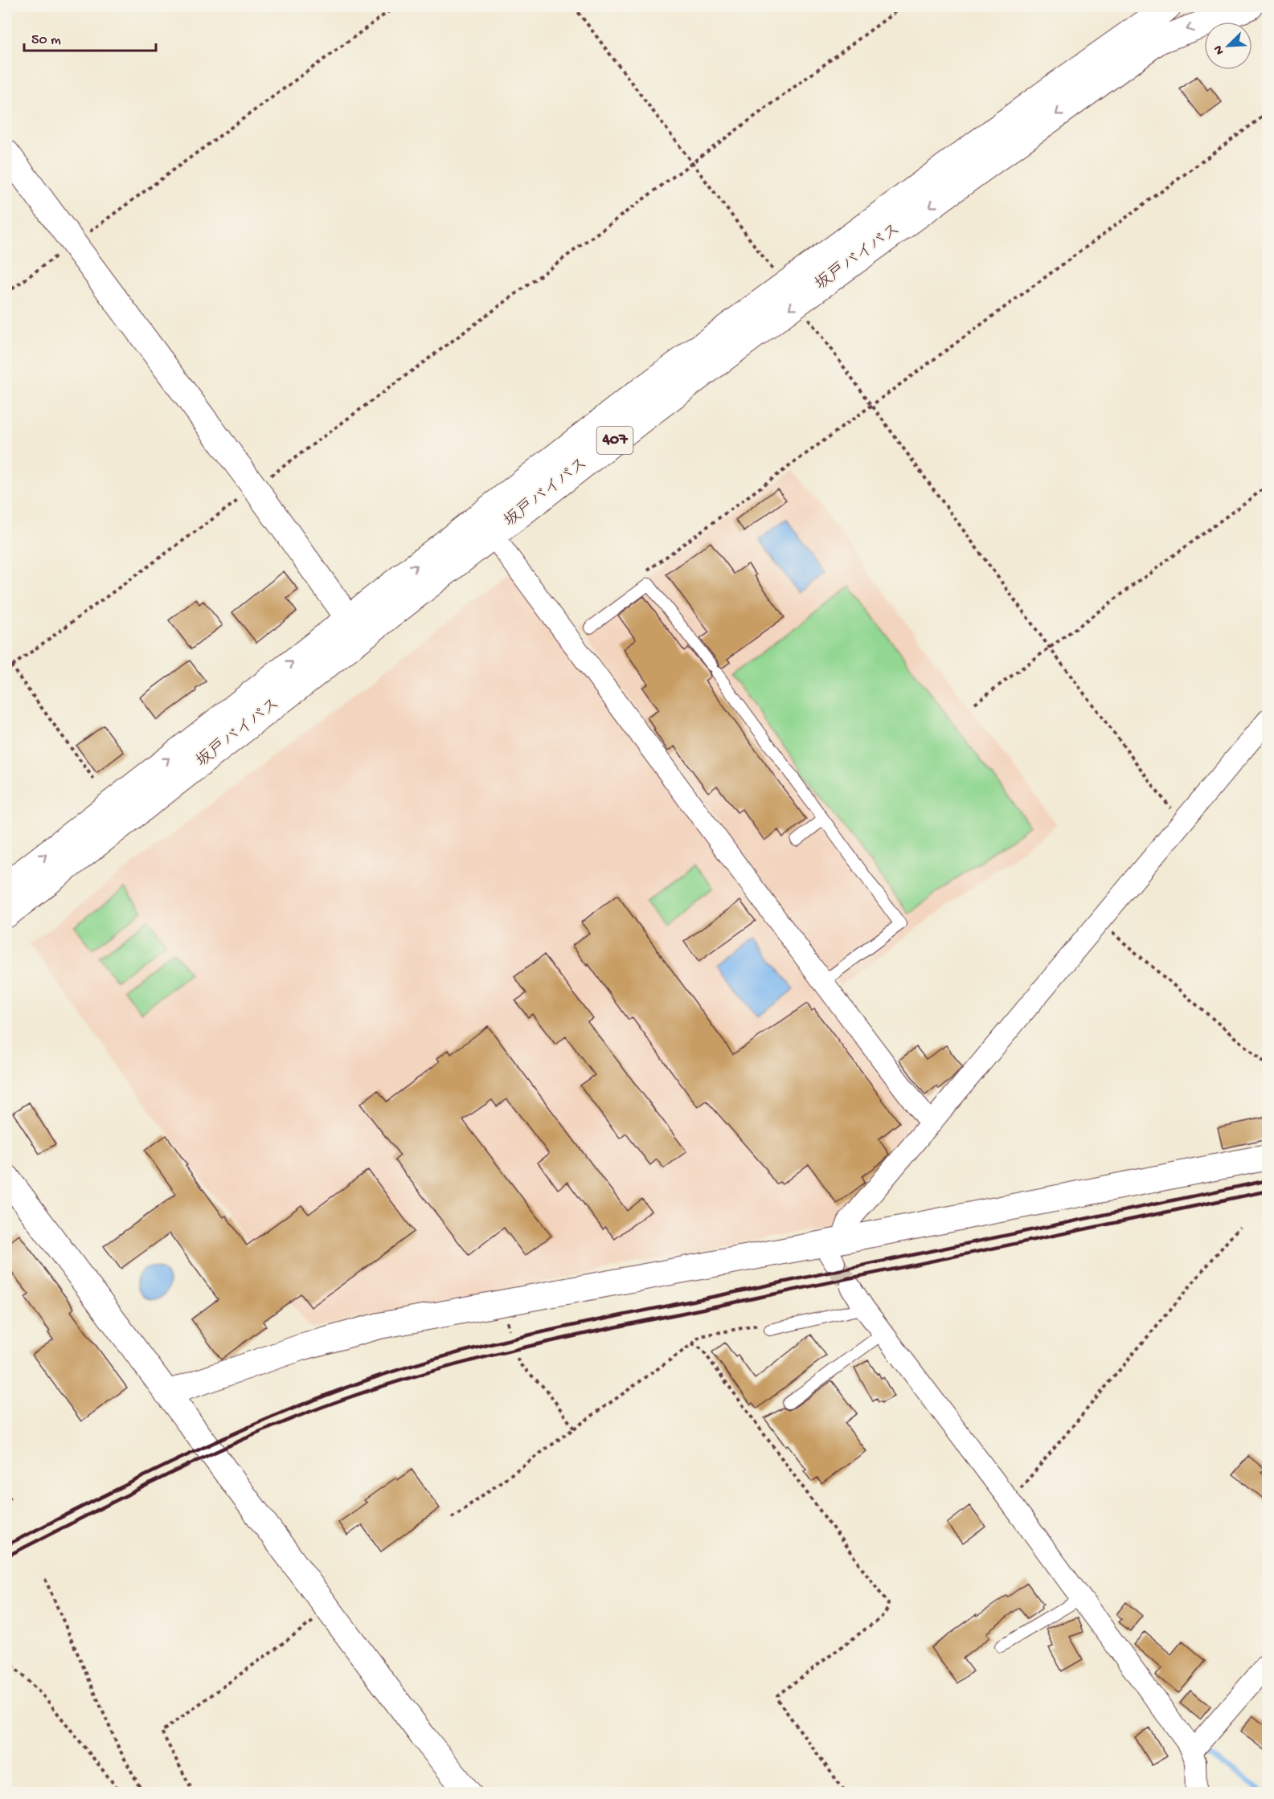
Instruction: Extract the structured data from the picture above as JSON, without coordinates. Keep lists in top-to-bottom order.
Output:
{
  "streets": {
    "highway": ["坂戸バイパス", "407"]
  },
  "scale_bar": "50 m",
  "north": "bottom left"
}
